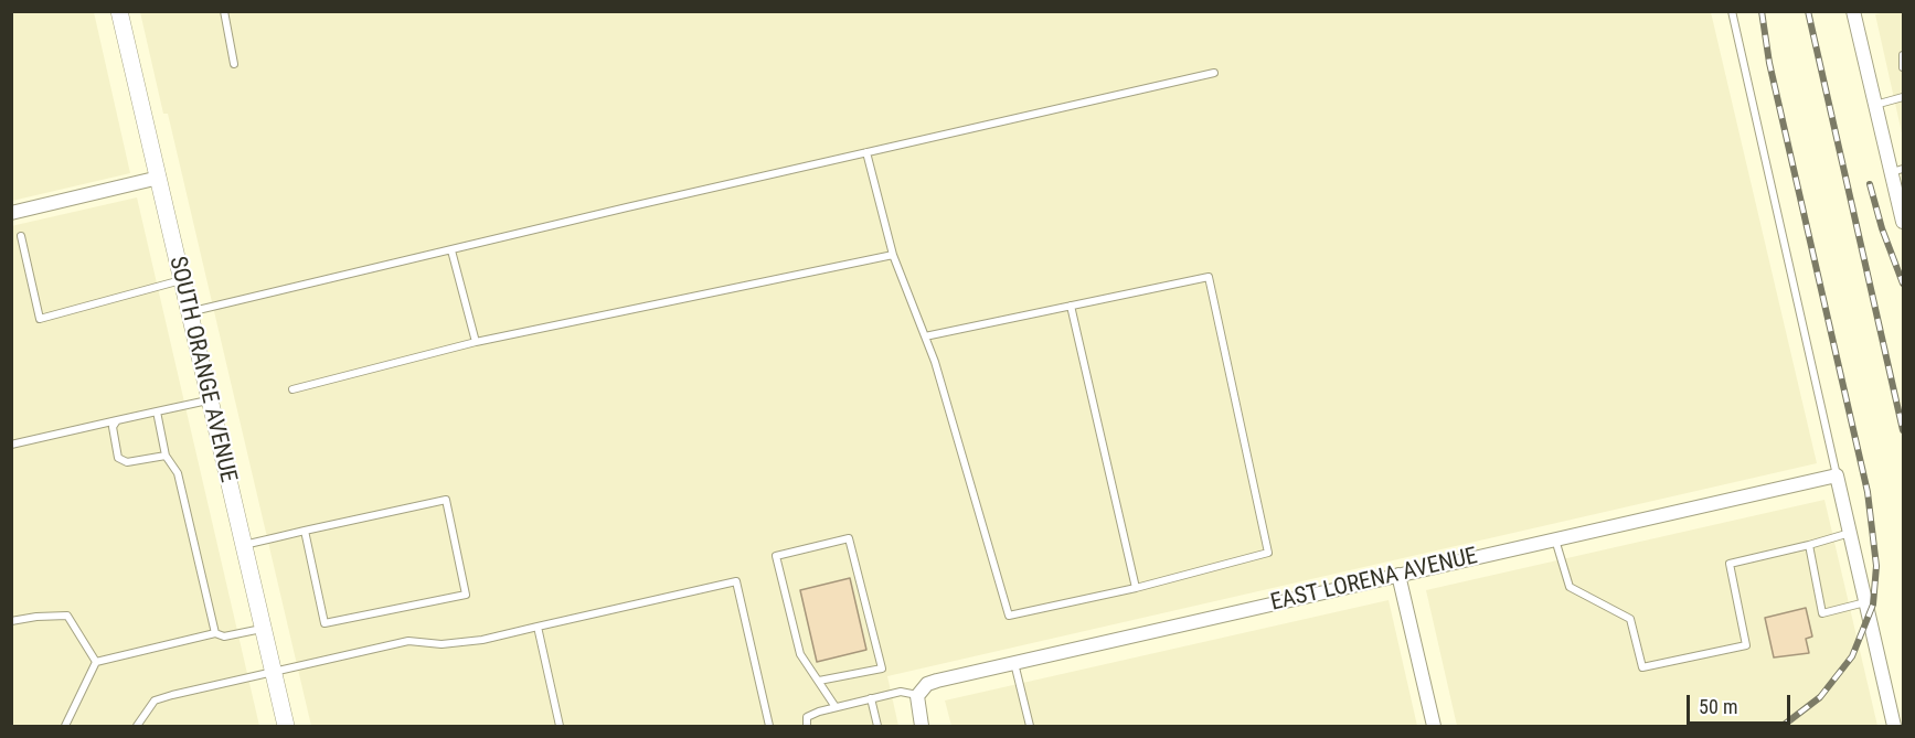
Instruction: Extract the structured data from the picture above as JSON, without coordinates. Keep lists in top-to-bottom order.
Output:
{
  "streets": {
    "street": ["SOUTH ORANGE AVENUE", "EAST LORENA AVENUE"]
  },
  "scale_bar": "50 m"
}
